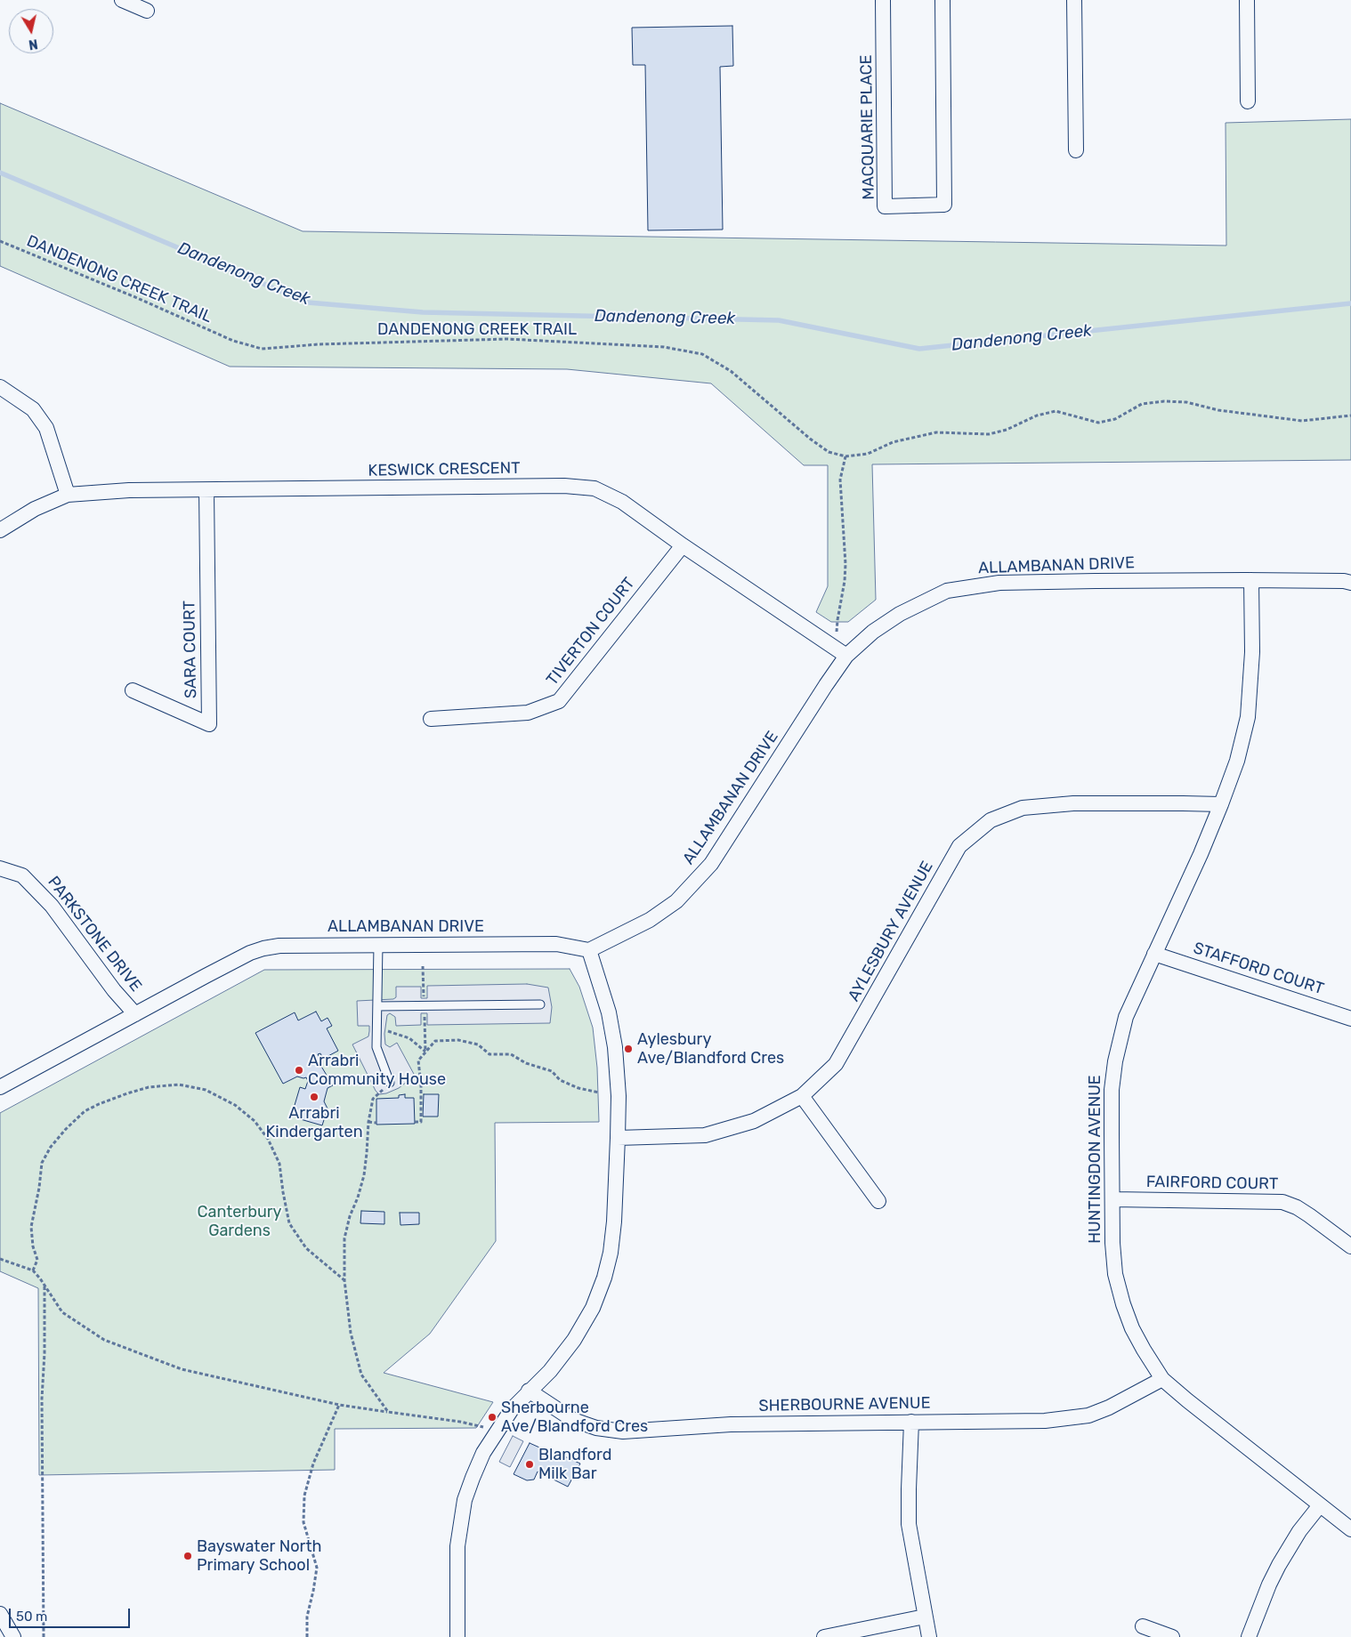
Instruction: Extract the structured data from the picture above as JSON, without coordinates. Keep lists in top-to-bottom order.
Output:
{
  "streets": {
    "street": [
      "MACQUARIE PLACE",
      "KESWICK CRESCENT",
      "ALLAMBANAN DRIVE",
      "TIVERTON COURT",
      "SARA COURT",
      "AYLESBURY AVENUE",
      "PARKSTONE DRIVE",
      "STAFFORD COURT",
      "HUNTINGDON AVENUE",
      "FAIRFORD COURT",
      "SHERBOURNE AVENUE"
    ],
    "path": ["DANDENONG CREEK TRAIL"]
  },
  "crossings": [
    ["KESWICK CRESCENT", "ALLAMBANAN DRIVE"],
    ["KESWICK CRESCENT", "TIVERTON COURT"],
    ["KESWICK CRESCENT", "SARA COURT"],
    ["ALLAMBANAN DRIVE", "PARKSTONE DRIVE"],
    ["ALLAMBANAN DRIVE", "HUNTINGDON AVENUE"],
    ["AYLESBURY AVENUE", "HUNTINGDON AVENUE"],
    ["STAFFORD COURT", "HUNTINGDON AVENUE"],
    ["HUNTINGDON AVENUE", "FAIRFORD COURT"],
    ["HUNTINGDON AVENUE", "SHERBOURNE AVENUE"]
  ],
  "water": ["Dandenong Creek"],
  "parks": ["Canterbury Gardens"],
  "places": [
    "Aylesbury Ave/Blandford Cres",
    "Arrabri Community House",
    "Arrabri Kindergarten",
    "Sherbourne Ave/Blandford Cres",
    "Blandford Milk Bar",
    "Bayswater North Primary School"
  ],
  "scale_bar": "50 m",
  "north": "bottom"
}
